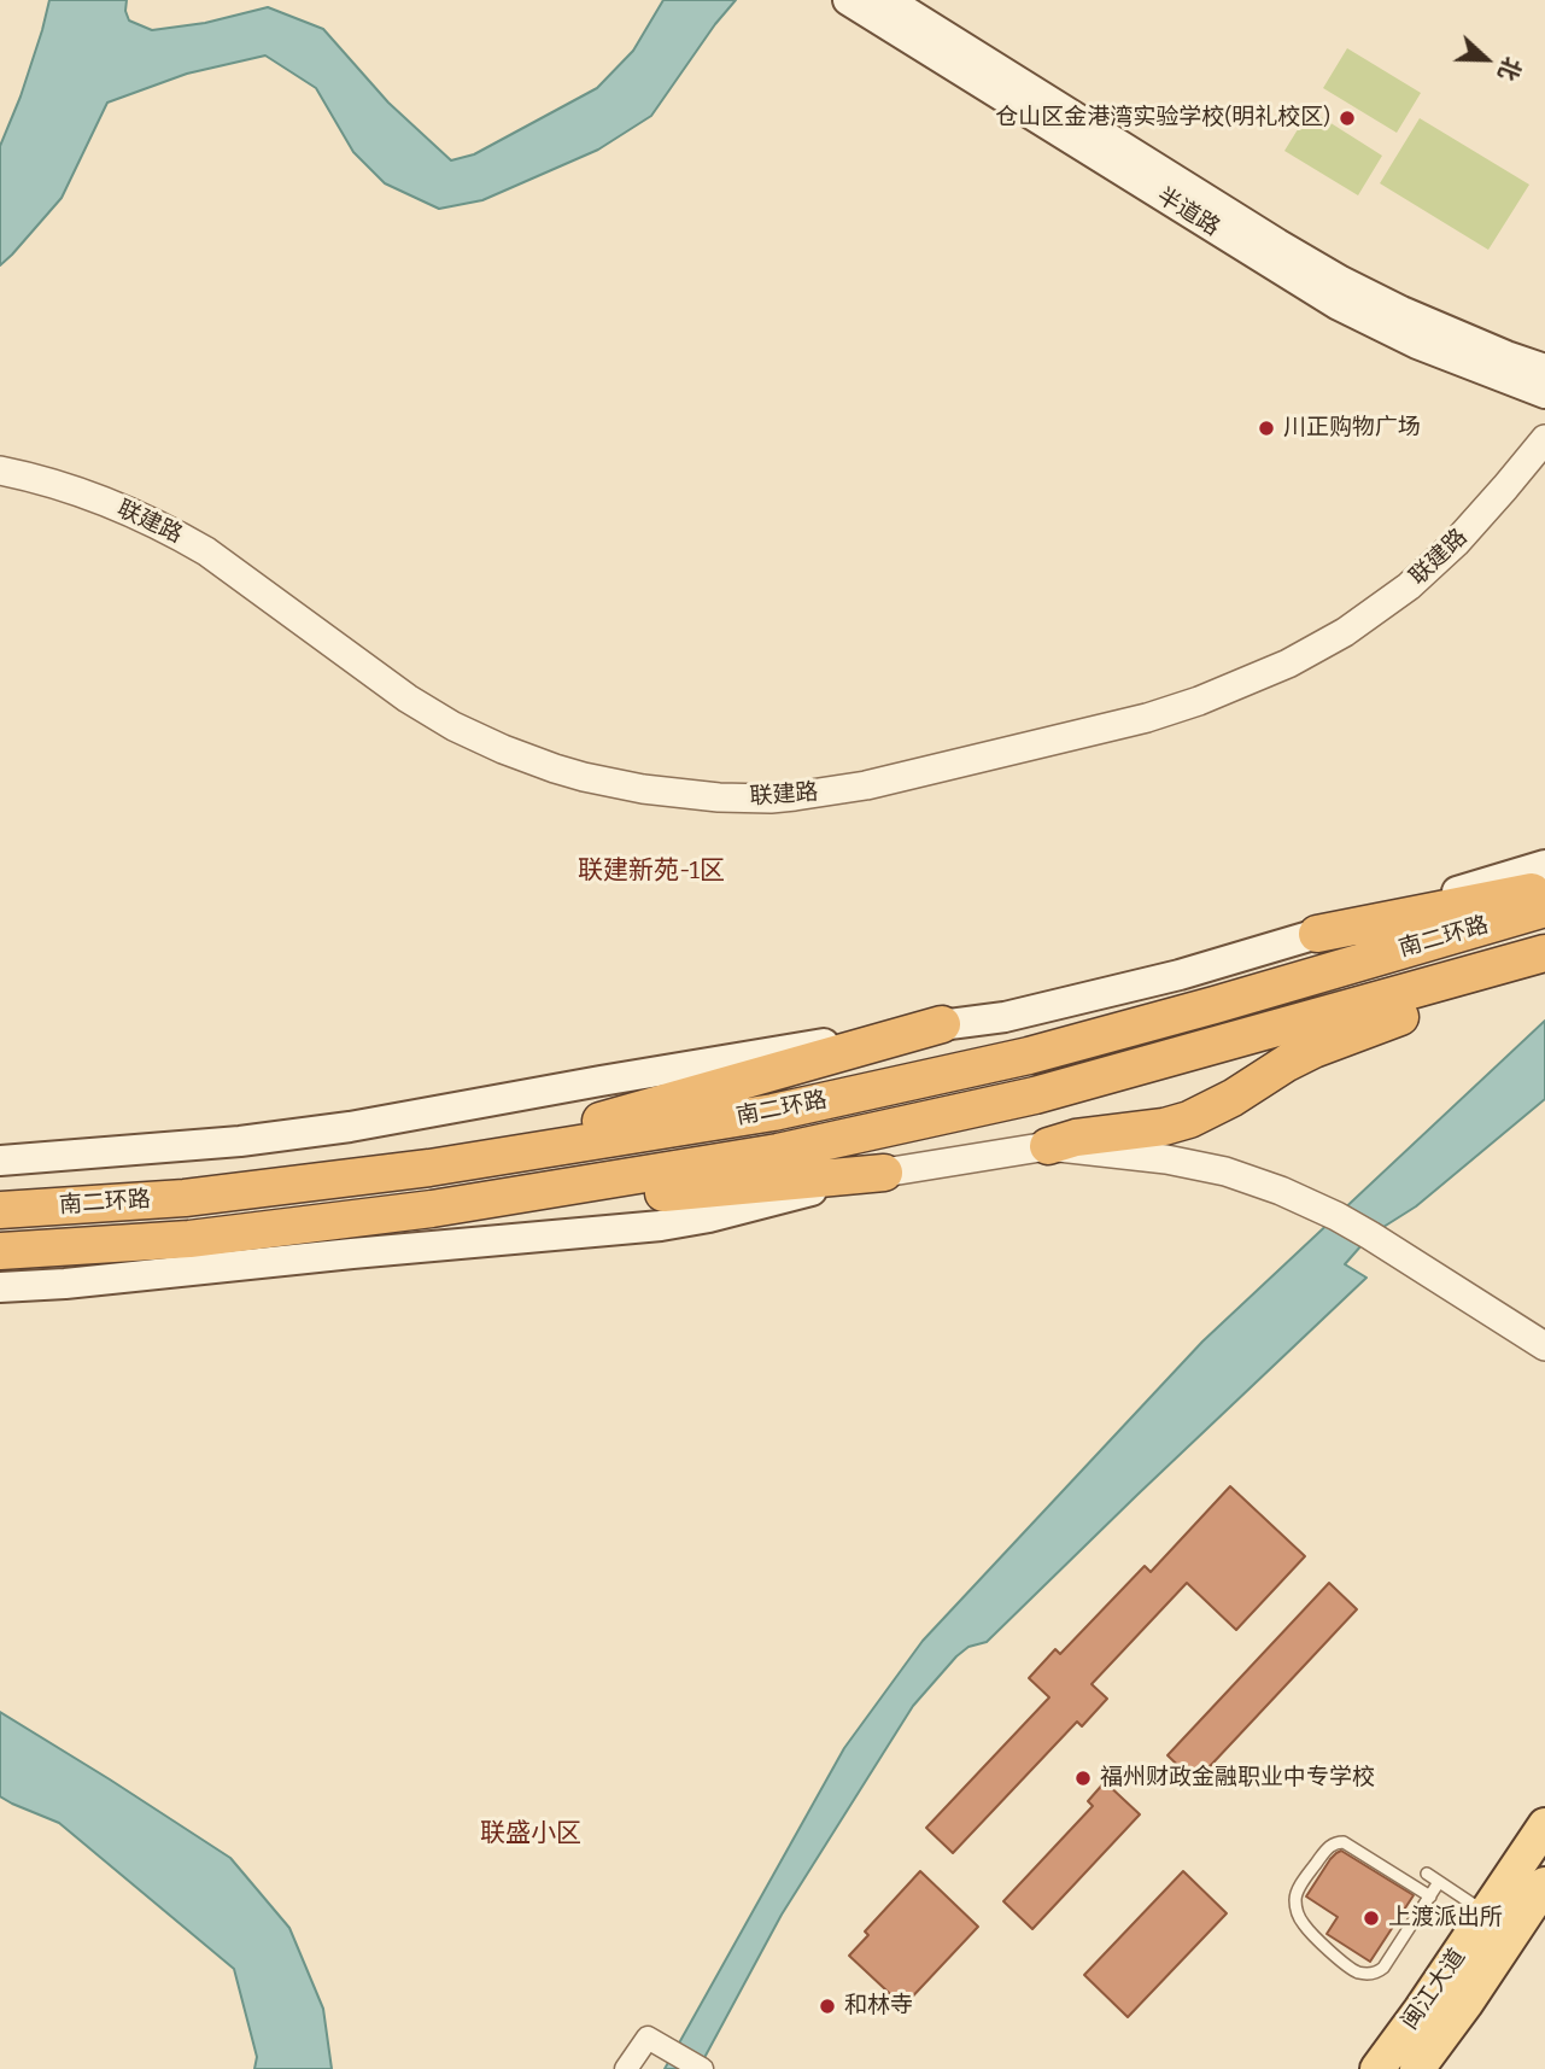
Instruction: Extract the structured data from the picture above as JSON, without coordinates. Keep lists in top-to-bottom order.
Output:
{
  "streets": {
    "highway": ["南二环路"],
    "main road": ["半道路", "闽江大道"],
    "street": ["联建路"]
  },
  "districts": ["联建新苑-1区", "联盛小区"],
  "places": [
    "仓山区金港湾实验学校(明礼校区)",
    "川正购物广场",
    "福州财政金融职业中专学校",
    "上渡派出所",
    "和林寺"
  ],
  "north": "right"
}
